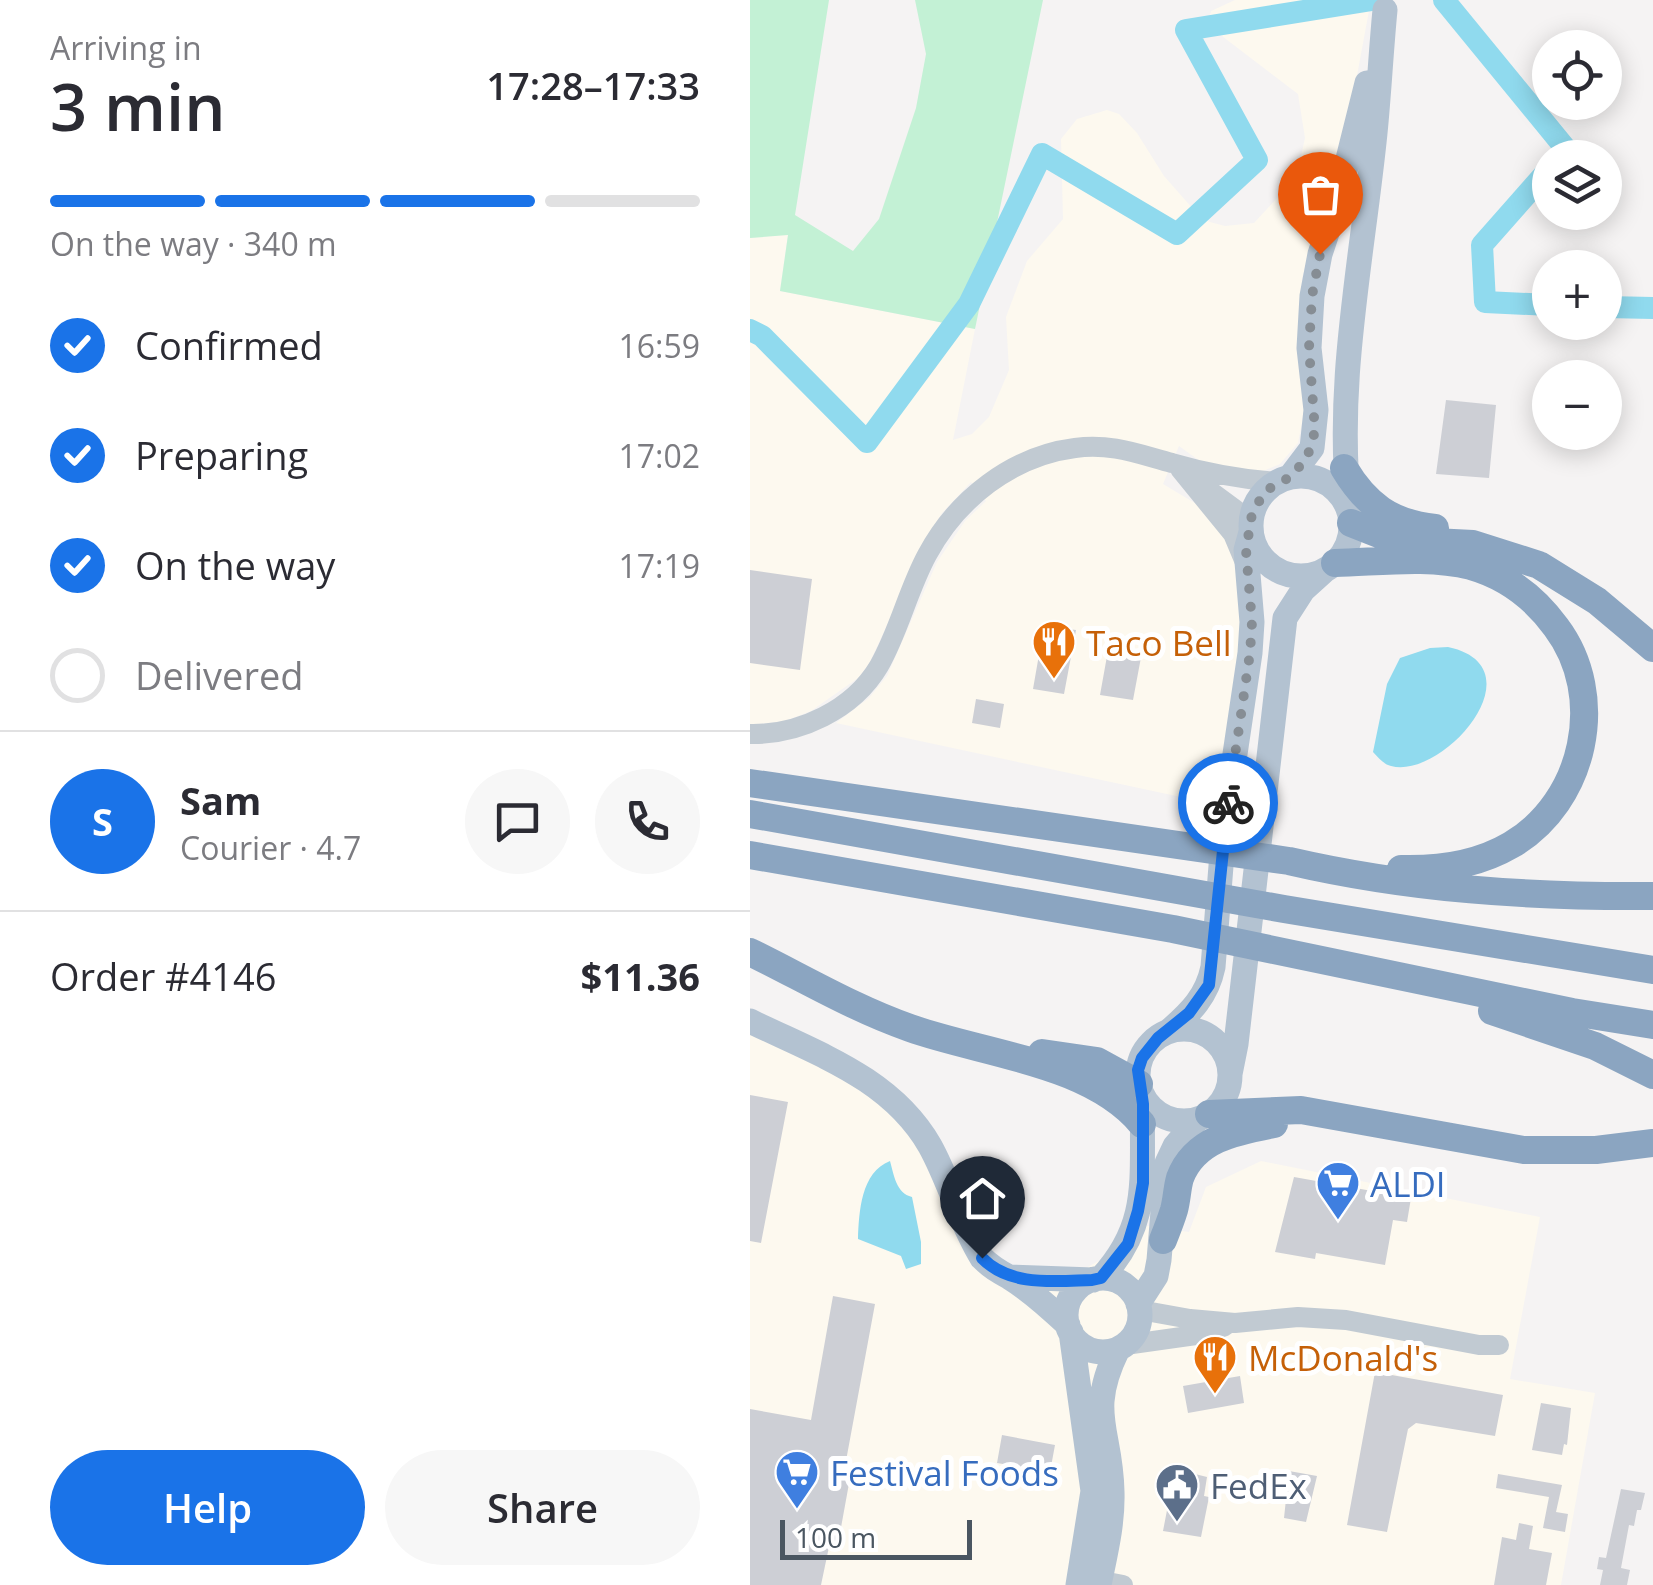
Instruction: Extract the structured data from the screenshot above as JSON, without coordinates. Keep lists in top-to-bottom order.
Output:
{
  "places": {
    "restaurant": ["Taco Bell", "McDonald's"],
    "supermarket": ["ALDI", "Festival Foods"],
    "public building": ["FedEx"]
  },
  "scale_bar": "100 m",
  "page": {
    "heading": ["3 min", "Arriving in", "17:28–17:33"],
    "panel": [
      "Sam",
      "Courier · 4.7",
      "Order #4146",
      "$11.36"
    ],
    "map_buttons": ["+", "−"],
    "bar": "On the way · 340 m",
    "list": [
      ["Confirmed", "16:59"],
      ["Preparing", "17:02"],
      ["On the way", "17:19"],
      "Delivered"
    ],
    "round": "S",
    "buttons": ["Help", "Share"],
    "scale": "100 m"
  }
}
